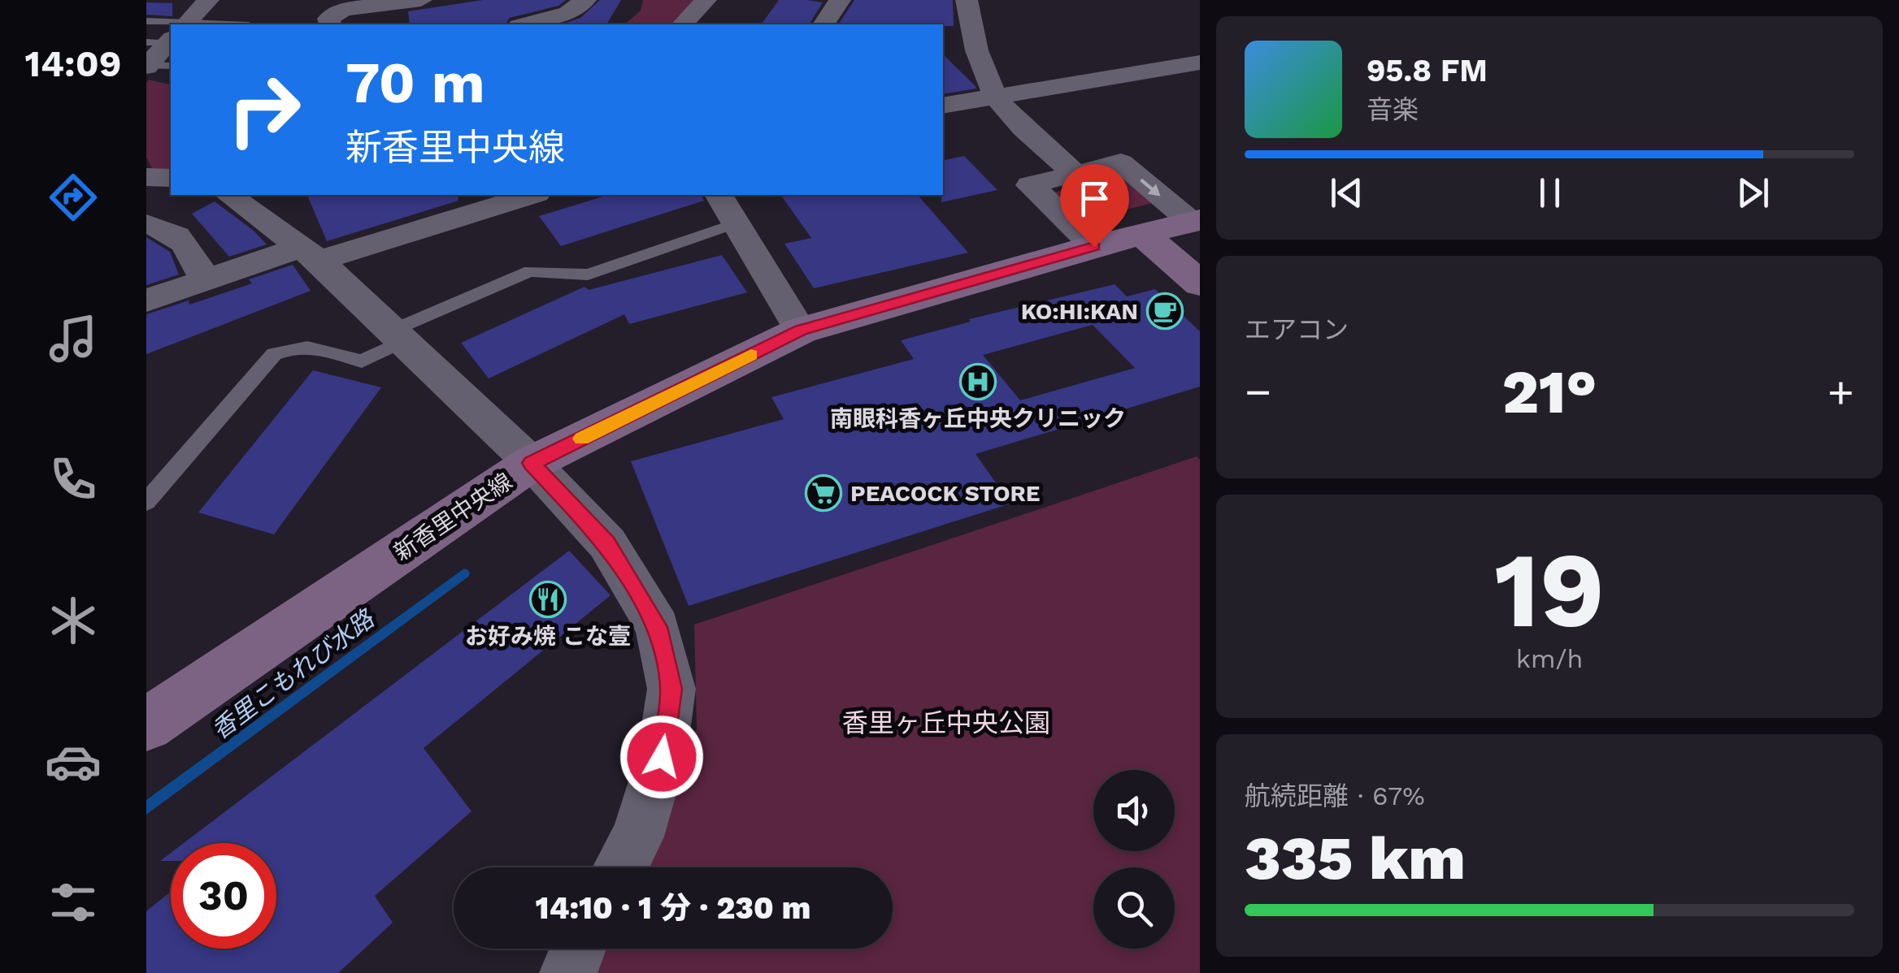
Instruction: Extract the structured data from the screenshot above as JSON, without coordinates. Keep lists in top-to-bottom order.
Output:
{
  "streets": {
    "street": ["新香里中央線"]
  },
  "water": ["香里こもれび水路"],
  "parks": ["香里ヶ丘中央公園"],
  "places": {
    "cafe": ["KO:HI:KAN"],
    "hospital": ["南眼科香ヶ丘中央クリニック"],
    "supermarket": ["PEACOCK STORE"],
    "restaurant": ["お好み焼 こな壹"]
  },
  "page": {
    "tabs": "14:09",
    "turn": ["70 m", "新香里中央線"],
    "song": ["95.8 FM", "音楽"],
    "tile": [
      "エアコン",
      ["19", "km/h"],
      ["航続距離 · 67%", "335 km"]
    ],
    "heat": ["−", "21°", "+"],
    "limit": "30",
    "trip": "14:10 · 1 分 · 230 m"
  }
}
